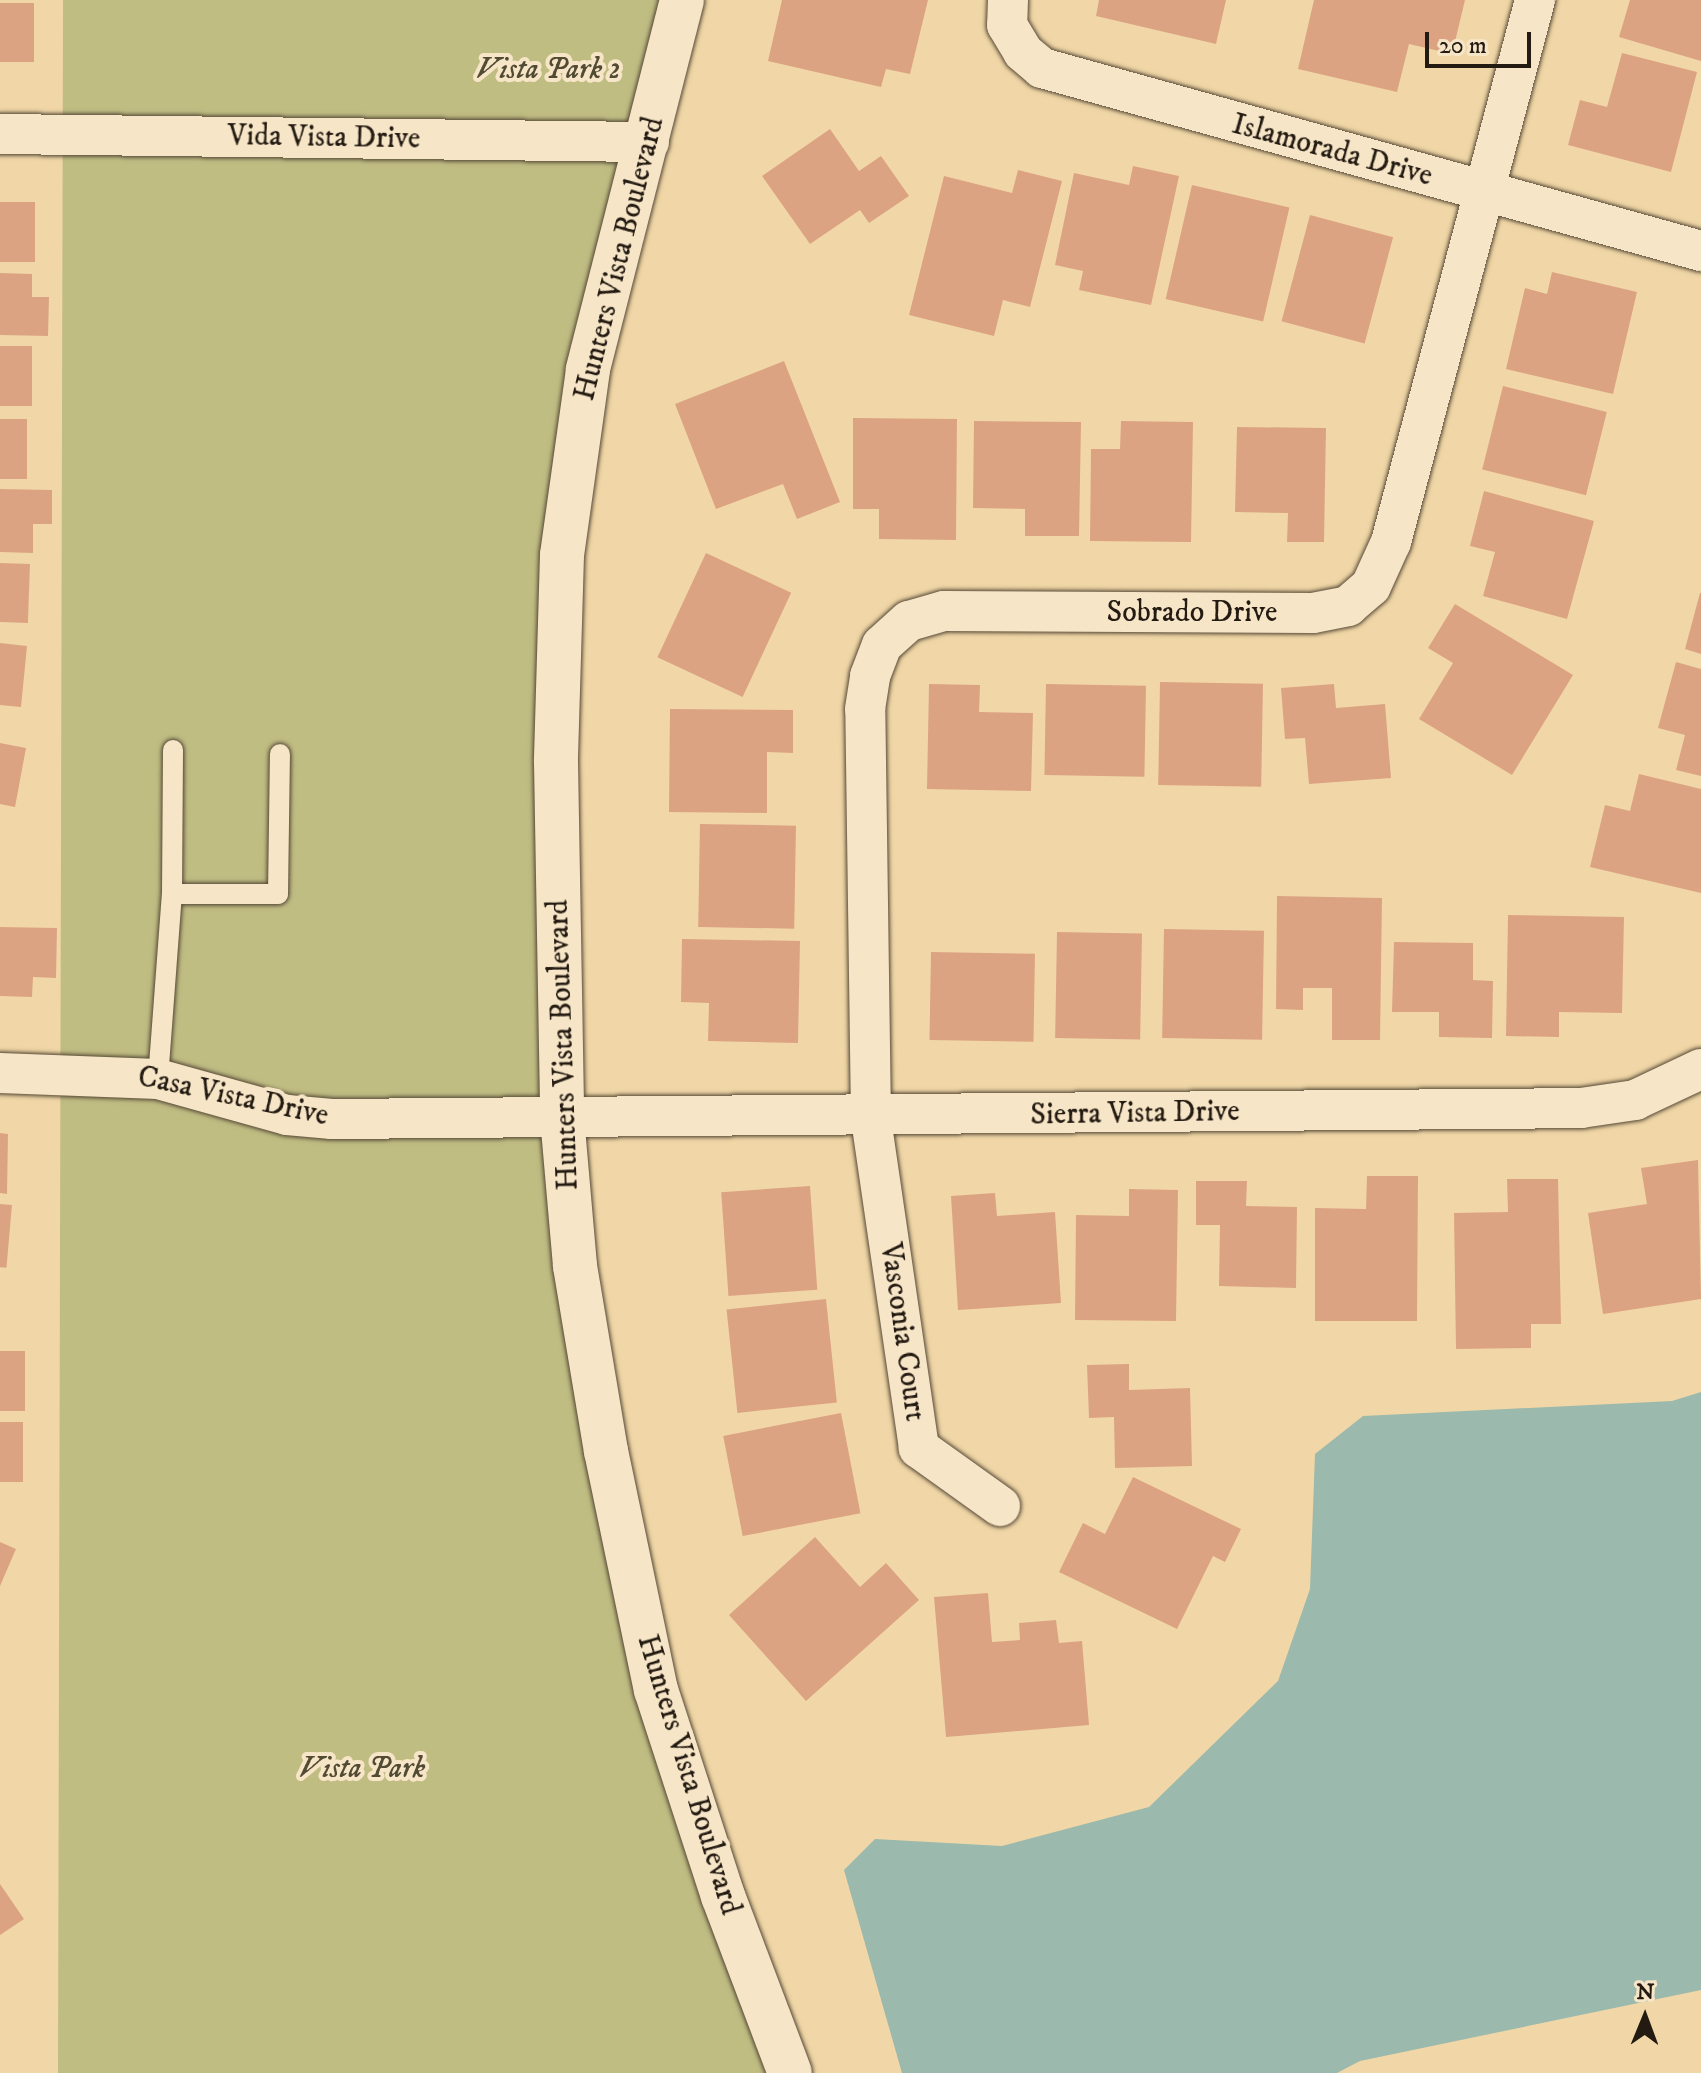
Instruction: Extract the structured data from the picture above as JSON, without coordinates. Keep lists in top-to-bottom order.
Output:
{
  "streets": {
    "street": [
      "Vida Vista Drive",
      "Islamorada Drive",
      "Hunters Vista Boulevard",
      "Sobrado Drive",
      "Casa Vista Drive",
      "Sierra Vista Drive",
      "Vasconia Court"
    ]
  },
  "crossings": [
    ["Vida Vista Drive", "Hunters Vista Boulevard"],
    ["Islamorada Drive", "Sobrado Drive"],
    ["Hunters Vista Boulevard", "Casa Vista Drive"],
    ["Hunters Vista Boulevard", "Sierra Vista Drive"],
    ["Sobrado Drive", "Sierra Vista Drive"],
    ["Sobrado Drive", "Vasconia Court"],
    ["Casa Vista Drive", "Sierra Vista Drive"],
    ["Sierra Vista Drive", "Vasconia Court"]
  ],
  "parks": ["Vista Park 2", "Vista Park"],
  "scale_bar": "20 m",
  "north": "top"
}
